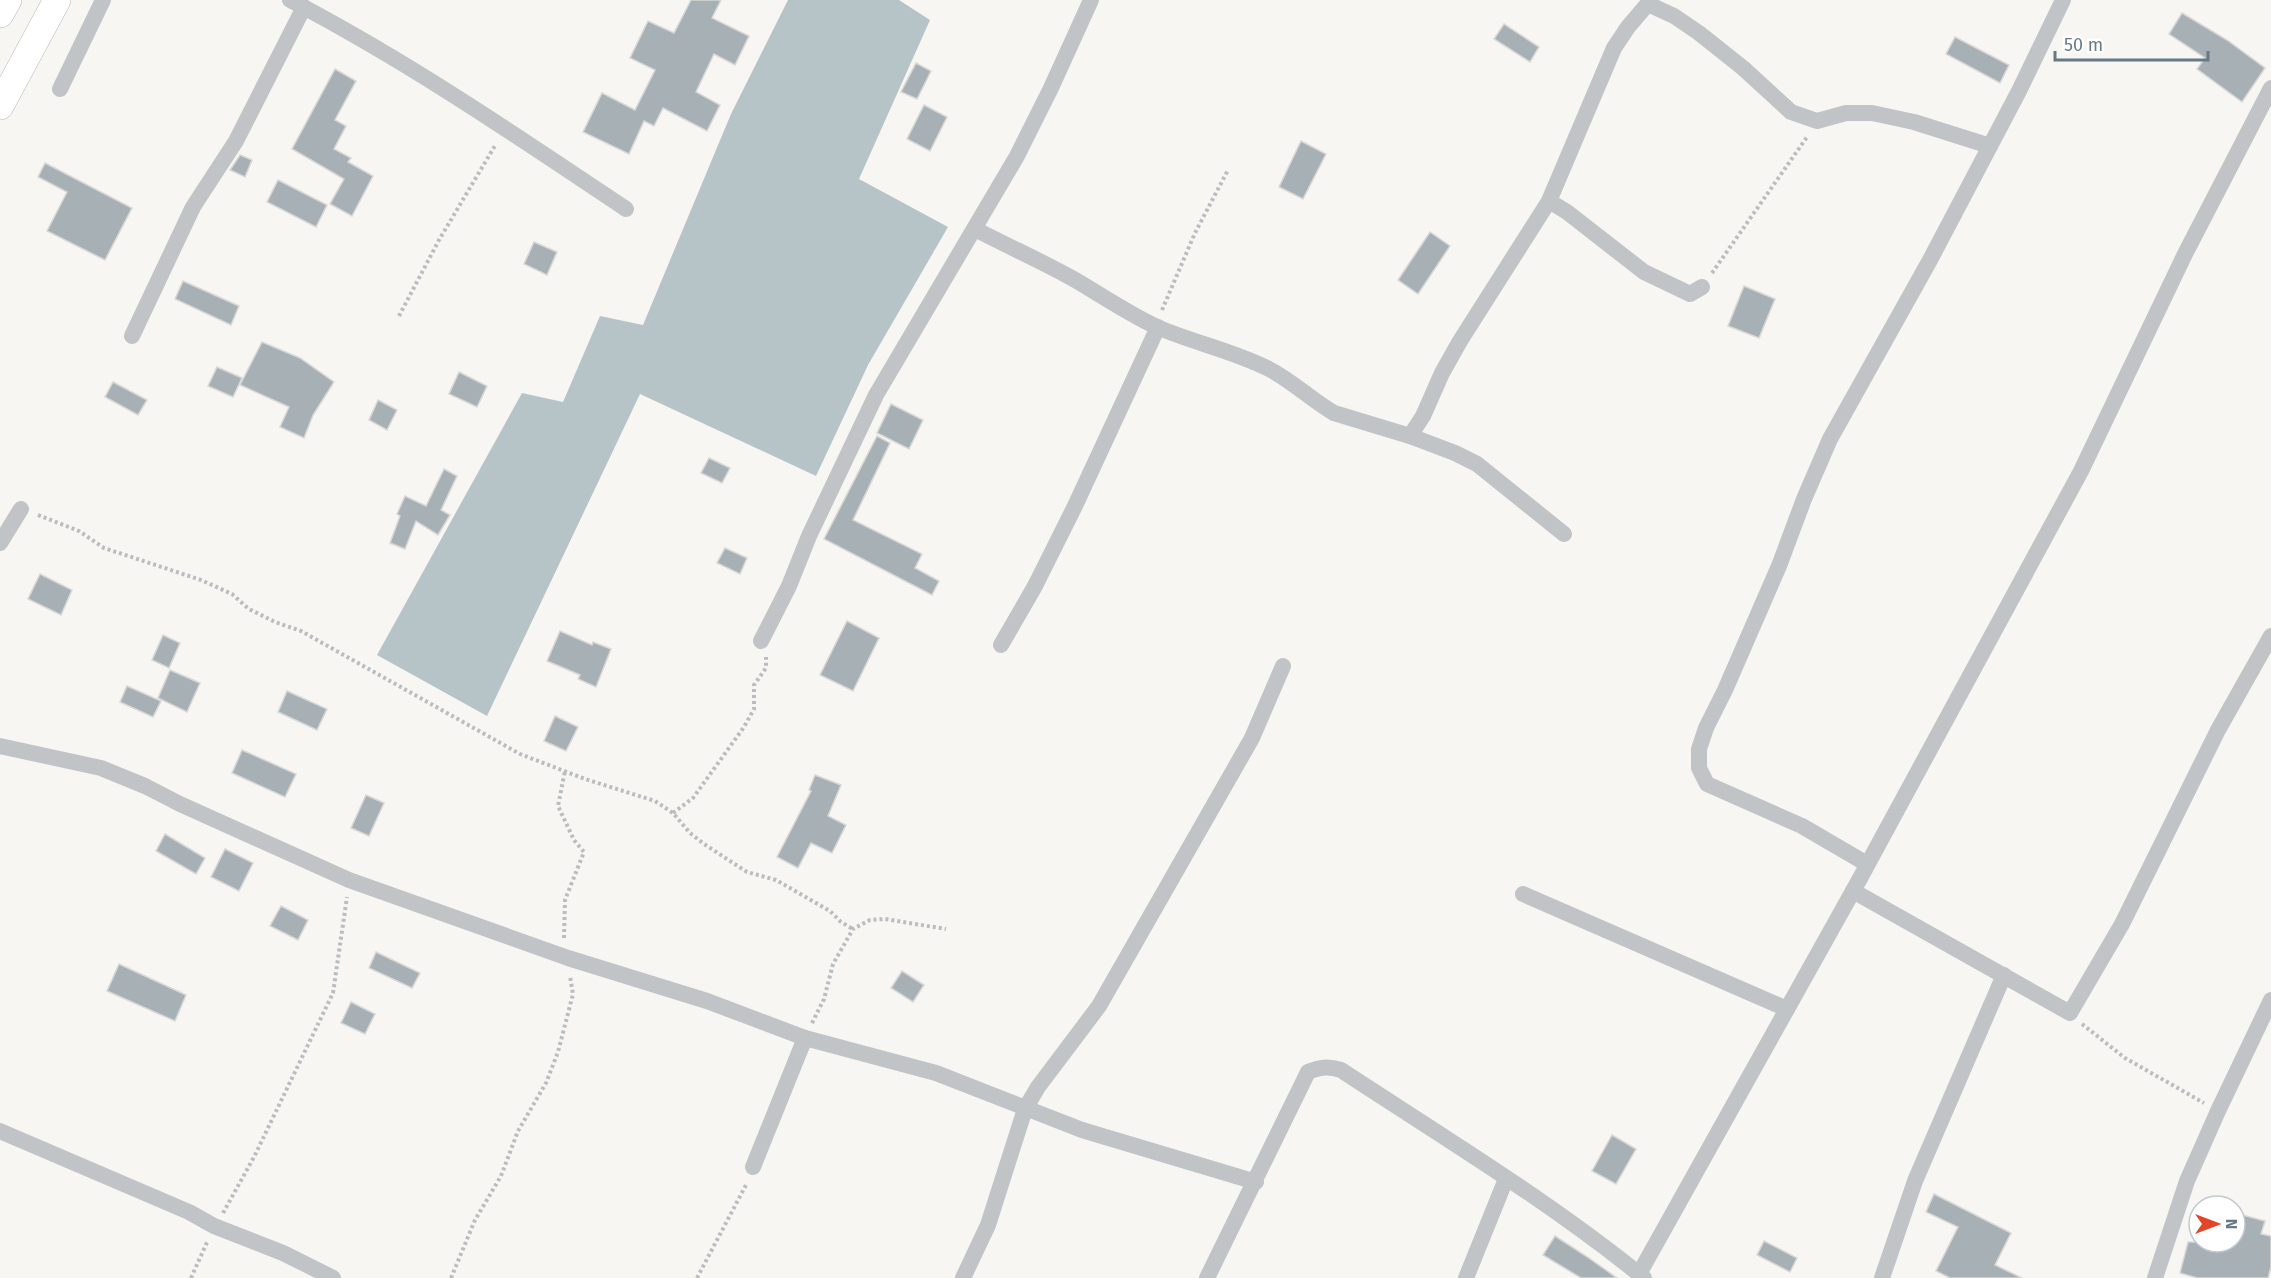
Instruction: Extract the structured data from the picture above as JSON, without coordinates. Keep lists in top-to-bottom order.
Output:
{
  "scale_bar": "50 m",
  "north": "right"
}
